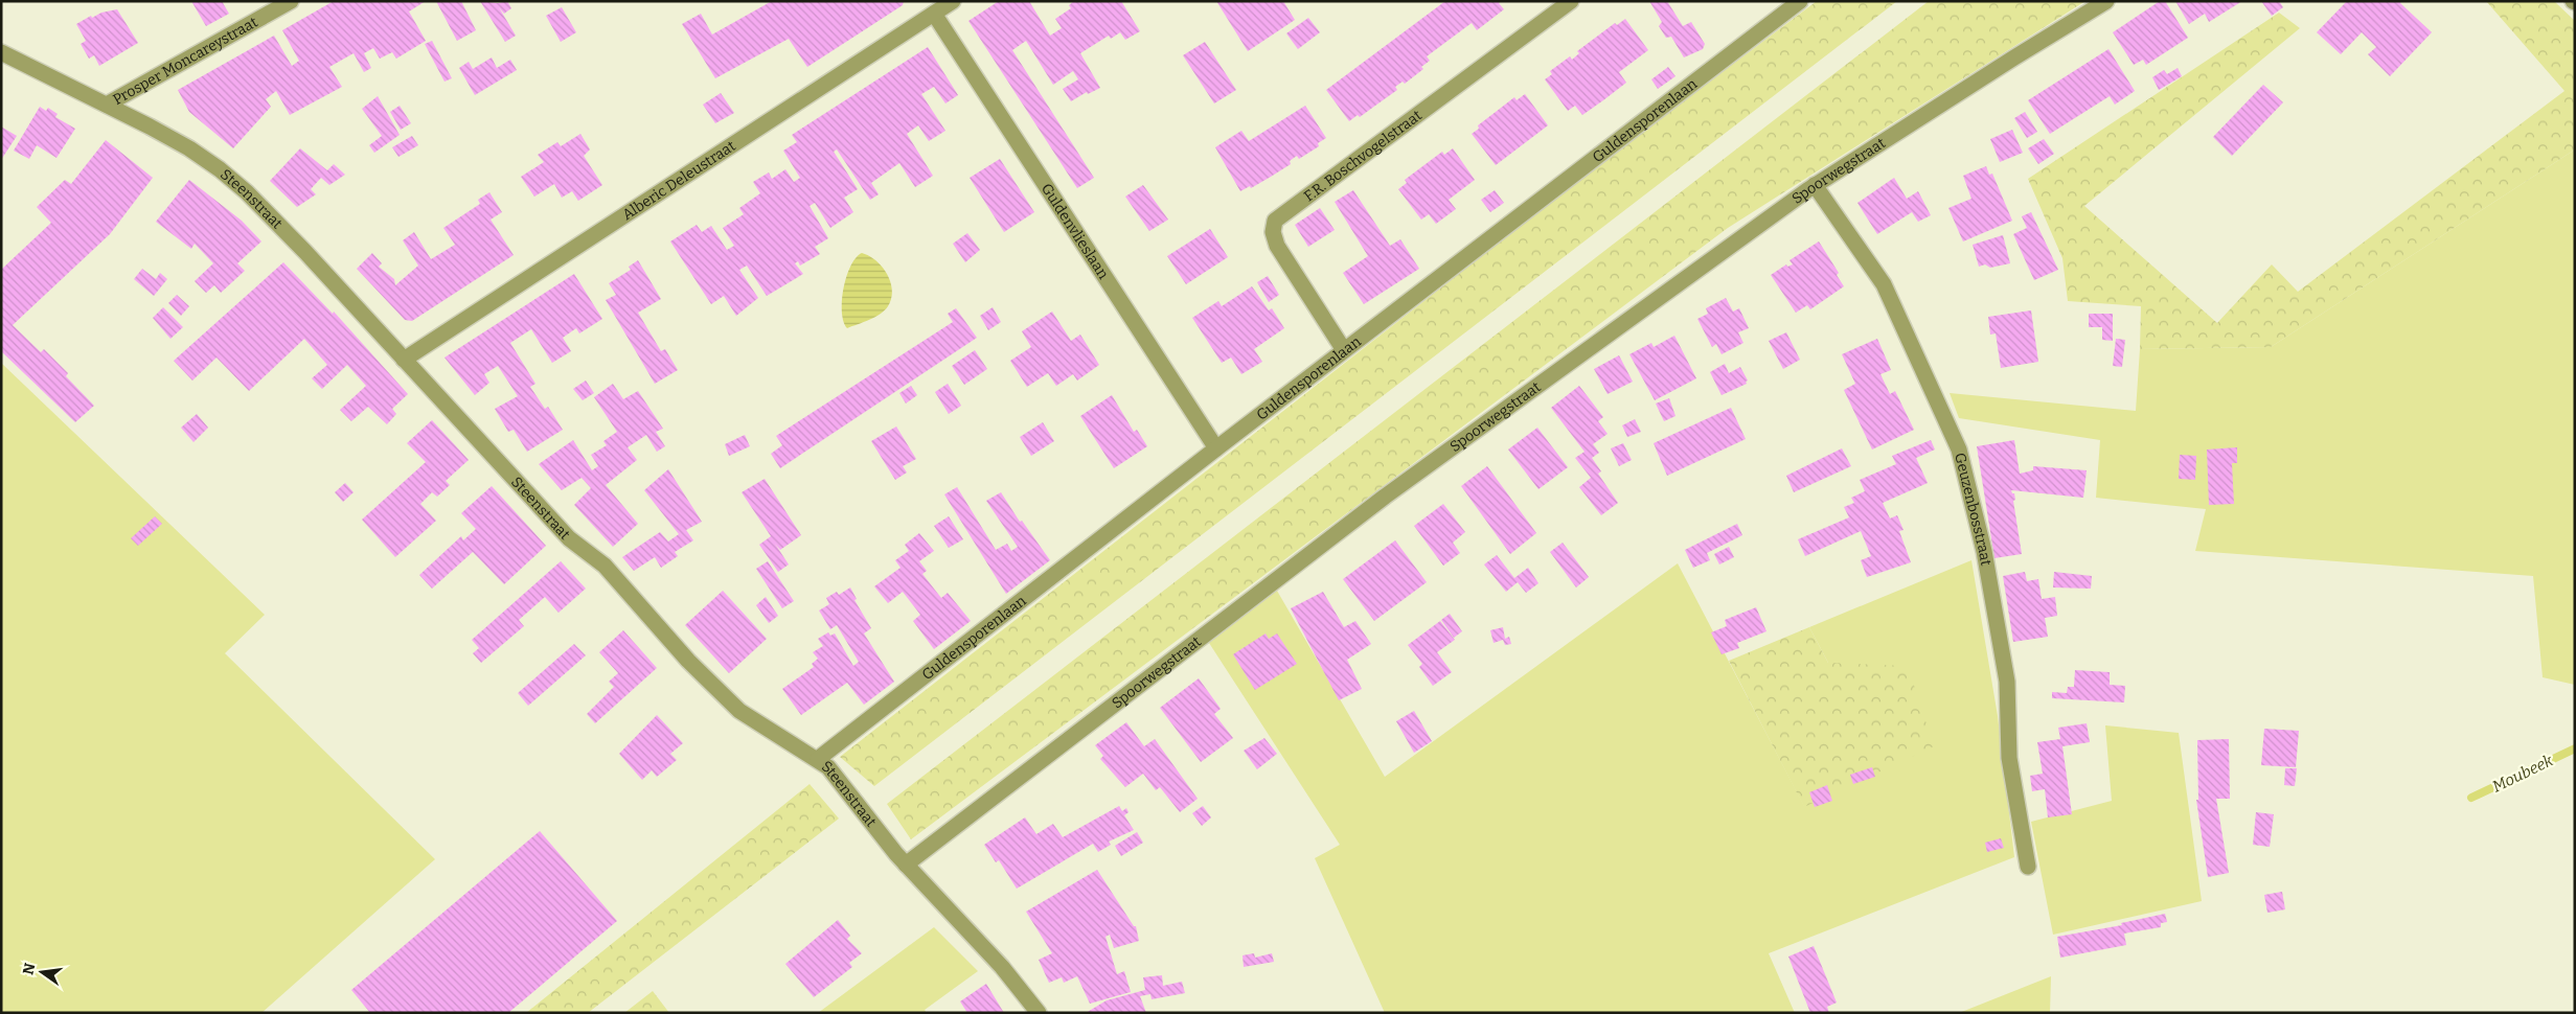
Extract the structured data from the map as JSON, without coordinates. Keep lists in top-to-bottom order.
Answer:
{
  "streets": {
    "street": [
      "Prosper Moncareystraat",
      "Guldensporenlaan",
      "F.R. Boschvogelstraat",
      "Spoorwegstraat",
      "Alberic Deleustraat",
      "Steenstraat",
      "Guldenvlieslaan",
      "Geuzenbosstraat"
    ]
  },
  "crossings": [
    ["Prosper Moncareystraat", "Steenstraat"],
    ["Guldensporenlaan", "F.R. Boschvogelstraat"],
    ["Guldensporenlaan", "Steenstraat"],
    ["Guldensporenlaan", "Guldenvlieslaan"],
    ["Spoorwegstraat", "Steenstraat"],
    ["Spoorwegstraat", "Geuzenbosstraat"],
    ["Alberic Deleustraat", "Steenstraat"],
    ["Alberic Deleustraat", "Guldenvlieslaan"]
  ],
  "water": ["Moubeek"],
  "north": "left"
}
